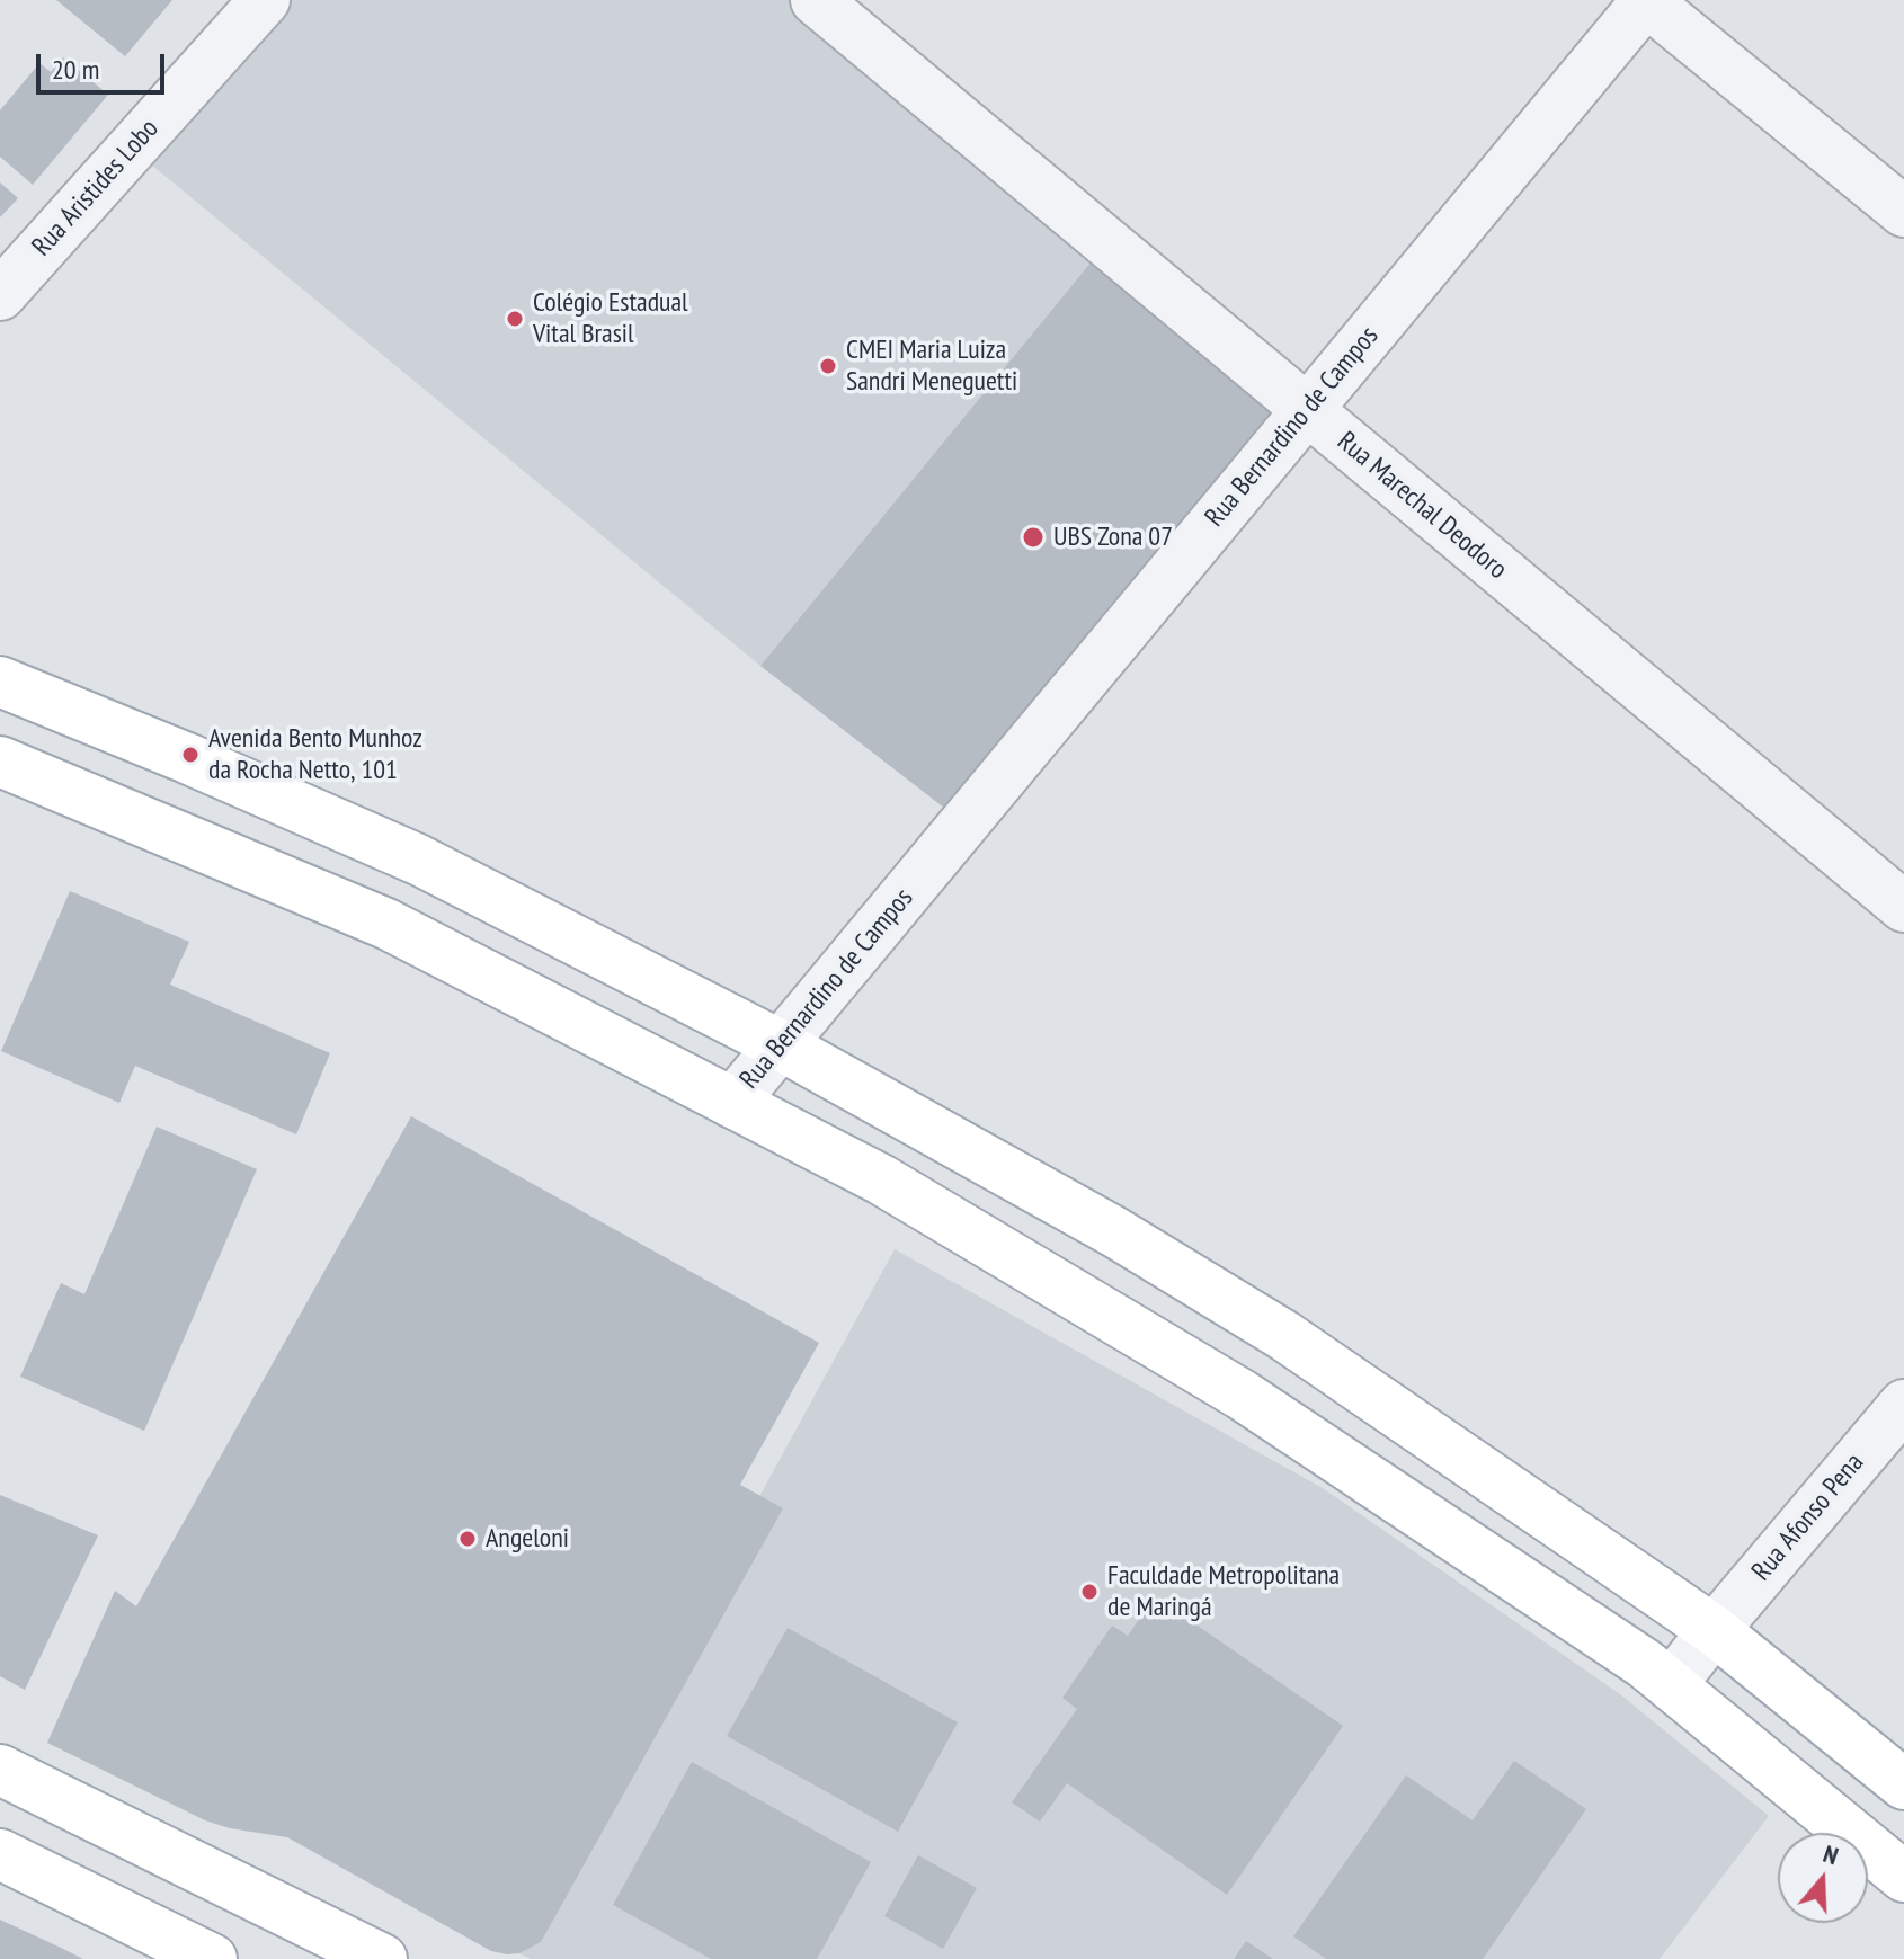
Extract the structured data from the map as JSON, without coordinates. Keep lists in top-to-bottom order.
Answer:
{
  "streets": {
    "street": [
      "Rua Aristides Lobo",
      "Rua Bernardino de Campos",
      "Rua Marechal Deodoro",
      "Rua Afonso Pena"
    ]
  },
  "crossings": [
    ["Rua Bernardino de Campos", "Rua Marechal Deodoro"]
  ],
  "places": [
    "Colégio Estadual Vital Brasil",
    "CMEI Maria Luiza Sandri Meneguetti",
    "UBS Zona 07",
    "Avenida Bento Munhoz da Rocha Netto, 101",
    "Angeloni",
    "Faculdade Metropolitana de Maringá"
  ],
  "scale_bar": "20 m",
  "north": "top"
}
